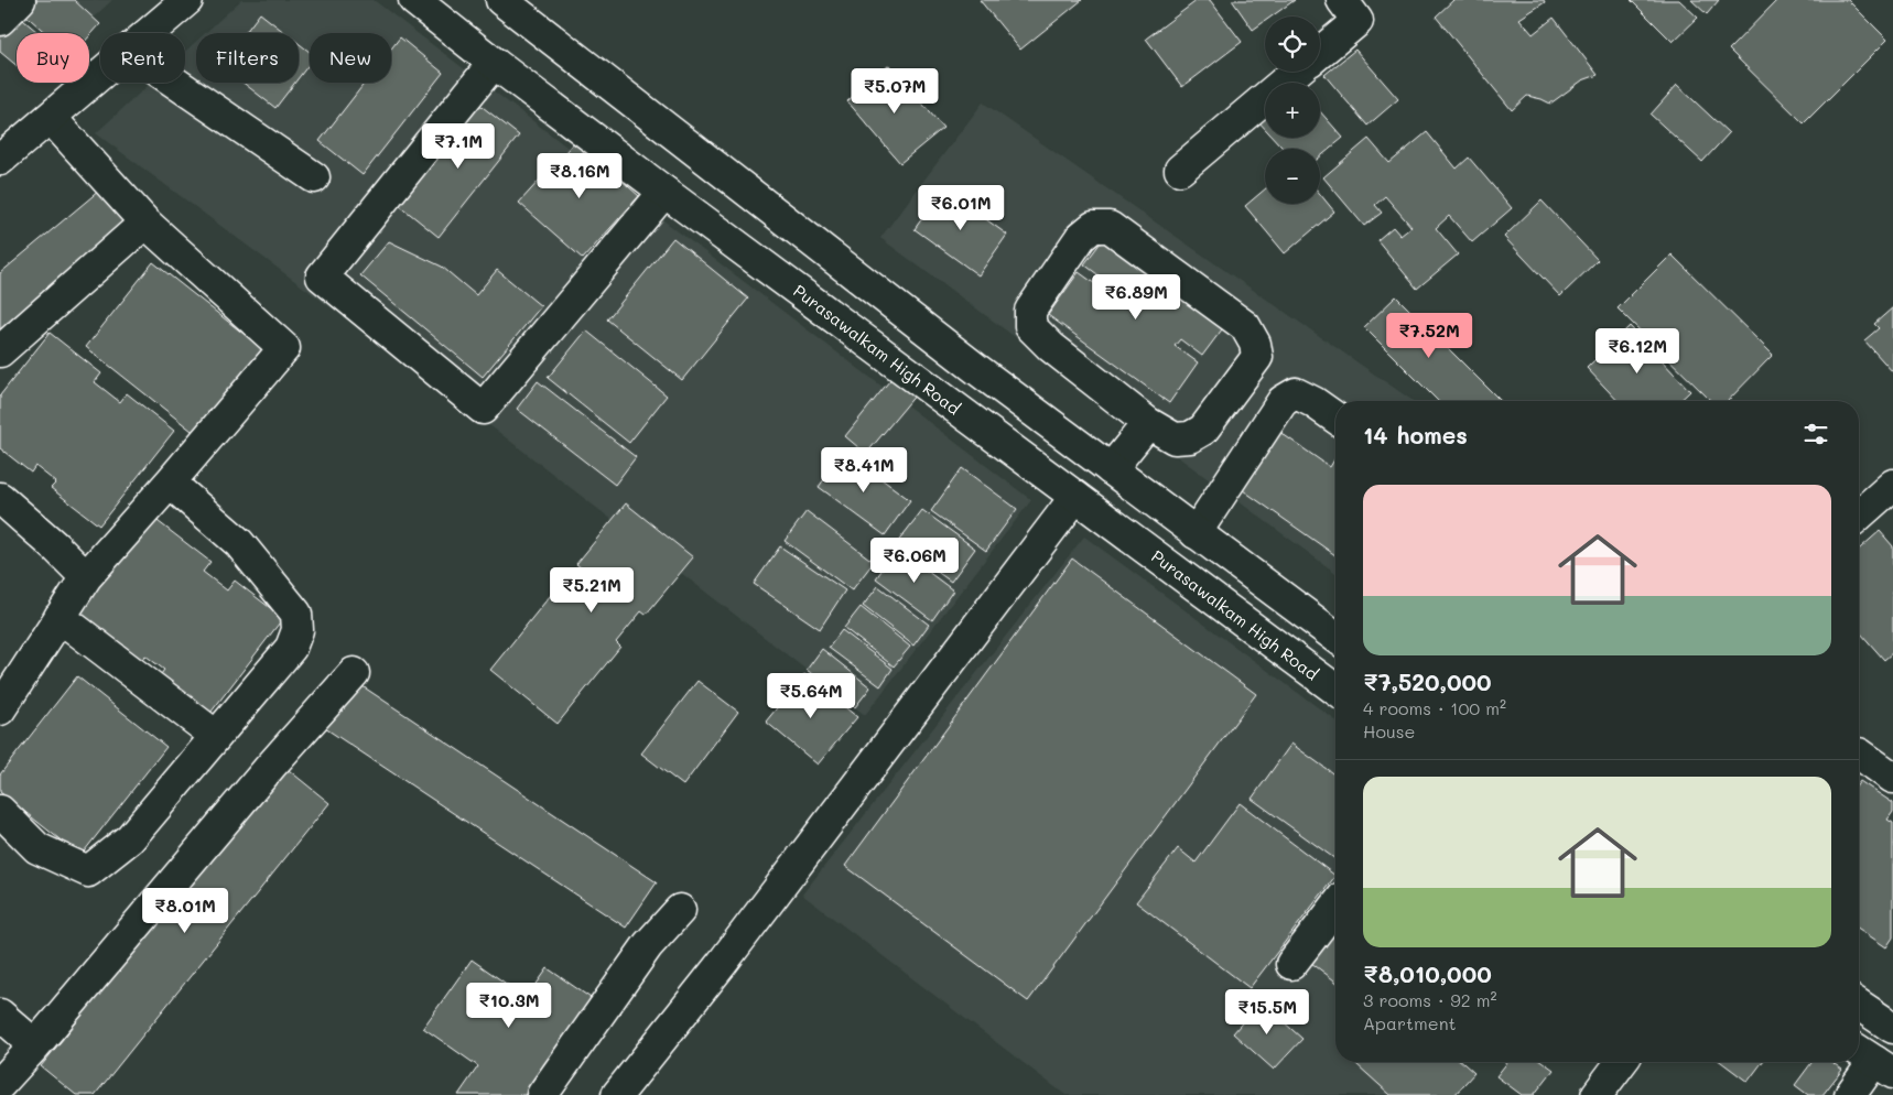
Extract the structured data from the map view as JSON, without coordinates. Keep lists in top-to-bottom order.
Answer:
{
  "streets": {
    "street": ["Purasawalkam High Road"]
  },
  "page": {
    "map_buttons": ["+", "−"],
    "chip": [
      "Buy",
      "Rent",
      "Filters",
      "New"
    ],
    "price": [
      "₹5.07M",
      "₹7.1M",
      "₹8.16M",
      "₹6.01M",
      "₹6.89M",
      "₹7.52M",
      "₹6.12M",
      "₹8.41M",
      "₹6.06M",
      "₹5.21M",
      "₹5.64M",
      "₹8.01M",
      "₹10.3M",
      "₹15.5M"
    ],
    "heading": "14 homes",
    "list": [
      {
        "name": "₹7,520,000",
        "note": "4 rooms · 100 m² · House"
      },
      {
        "name": "₹8,010,000",
        "note": "3 rooms · 92 m² · Apartment"
      }
    ]
  }
}
